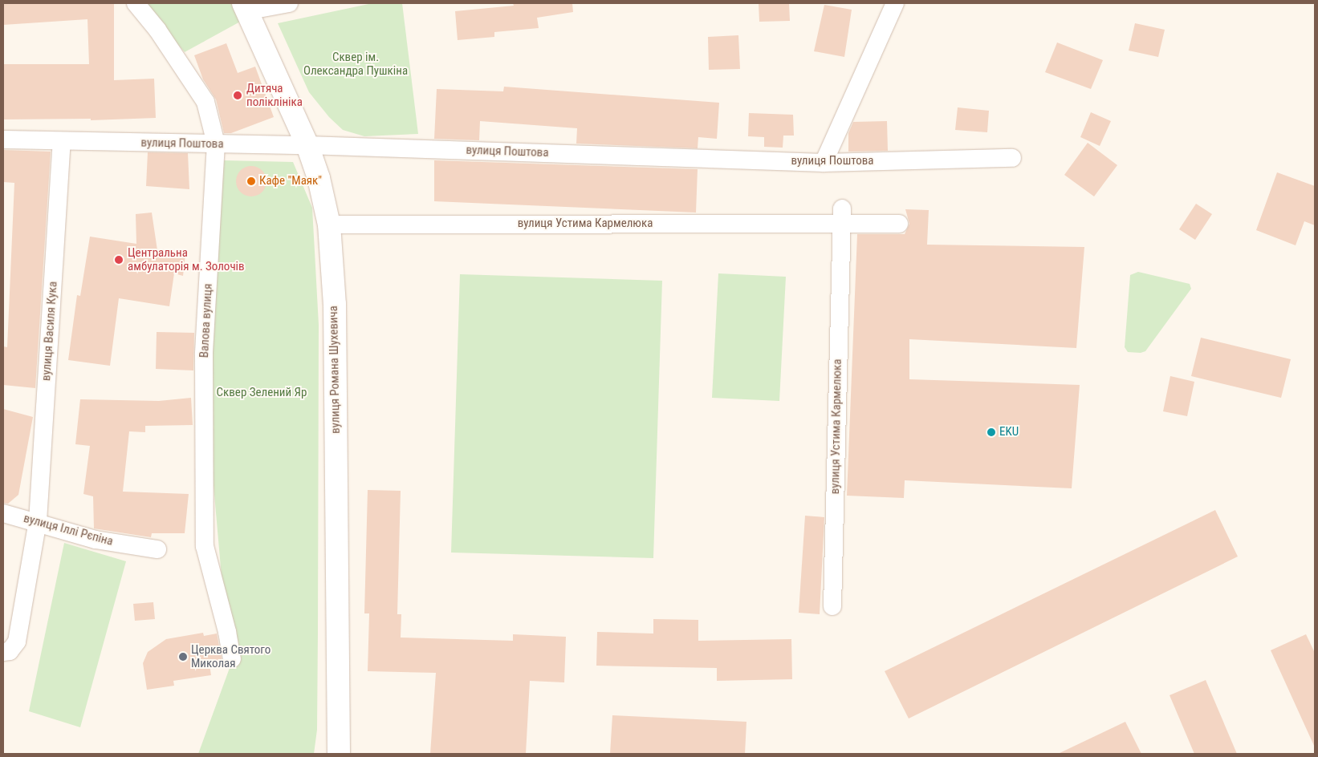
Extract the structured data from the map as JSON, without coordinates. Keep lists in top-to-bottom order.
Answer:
{
  "streets": {
    "street": [
      "вулиця Поштова",
      "вулиця Устима Кармелюка",
      "Валова вулиця",
      "вулиця Василя Кука",
      "вулиця Романа Шухевича",
      "вулиця Іллі Рєпіна"
    ]
  },
  "crossings": [
    ["вулиця Поштова", "Валова вулиця"],
    ["вулиця Поштова", "вулиця Василя Кука"],
    ["вулиця Поштова", "вулиця Романа Шухевича"],
    ["вулиця Устима Кармелюка", "вулиця Романа Шухевича"],
    ["вулиця Василя Кука", "вулиця Іллі Рєпіна"]
  ],
  "parks": ["Сквер ім. Олександра Пушкіна", "Сквер Зелений Яр"],
  "places": [
    "Дитяча поліклініка",
    "Кафе \"Маяк\"",
    "Центральна амбулаторія м. Золочів",
    "EKU",
    "Церква Святого Миколая"
  ]
}
